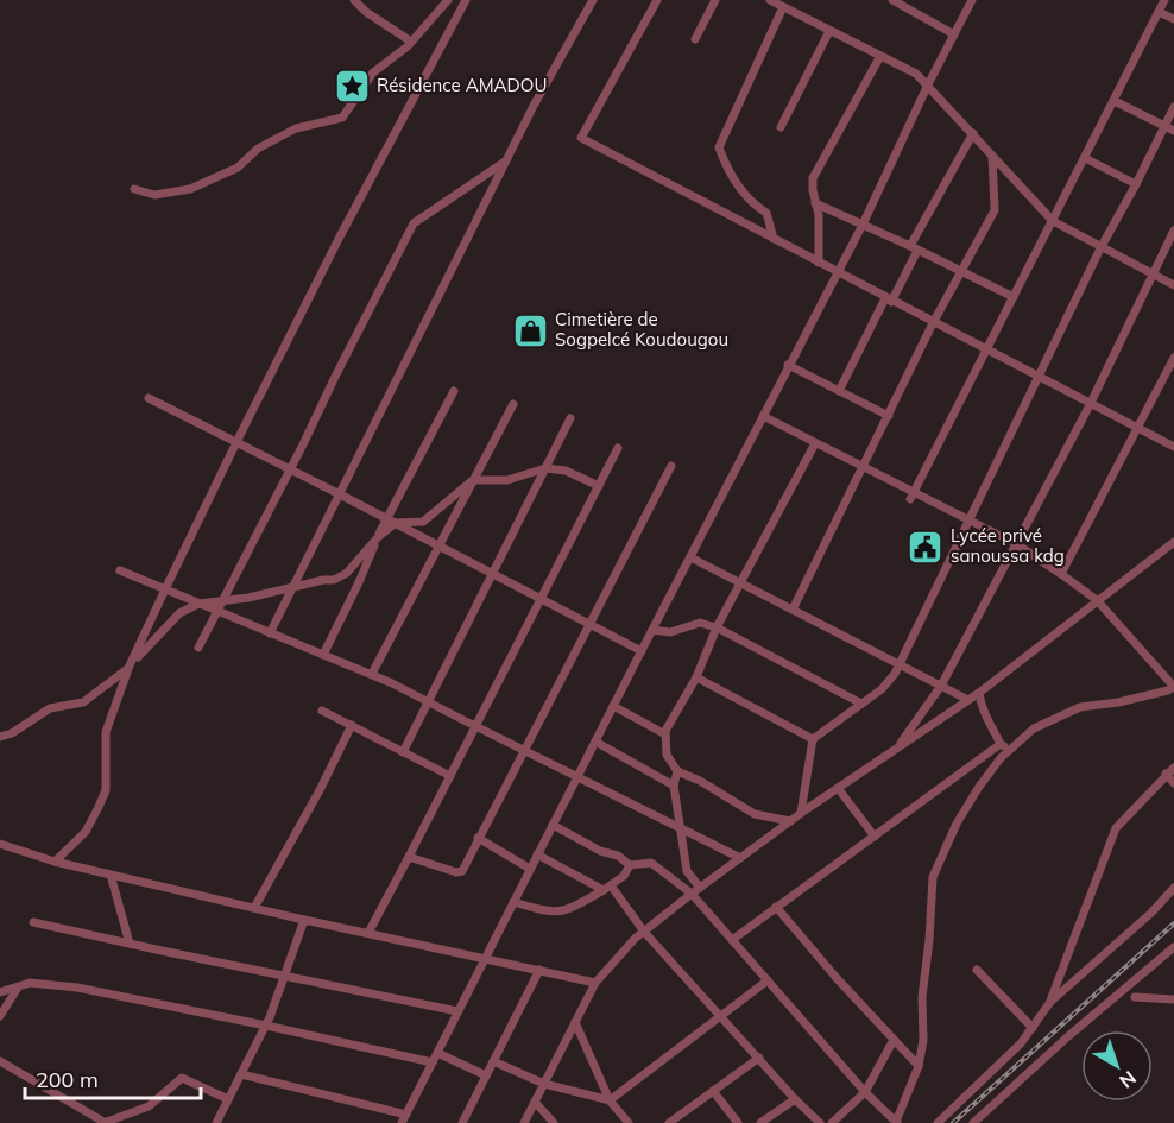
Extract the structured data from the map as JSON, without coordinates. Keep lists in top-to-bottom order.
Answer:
{
  "places": {
    "place": ["Résidence AMADOU"],
    "shop": ["Cimetière de Sogpelcé Koudougou"],
    "public building": ["Lycée privé sanoussa kdg"]
  },
  "scale_bar": "200 m",
  "north": "bottom right"
}
